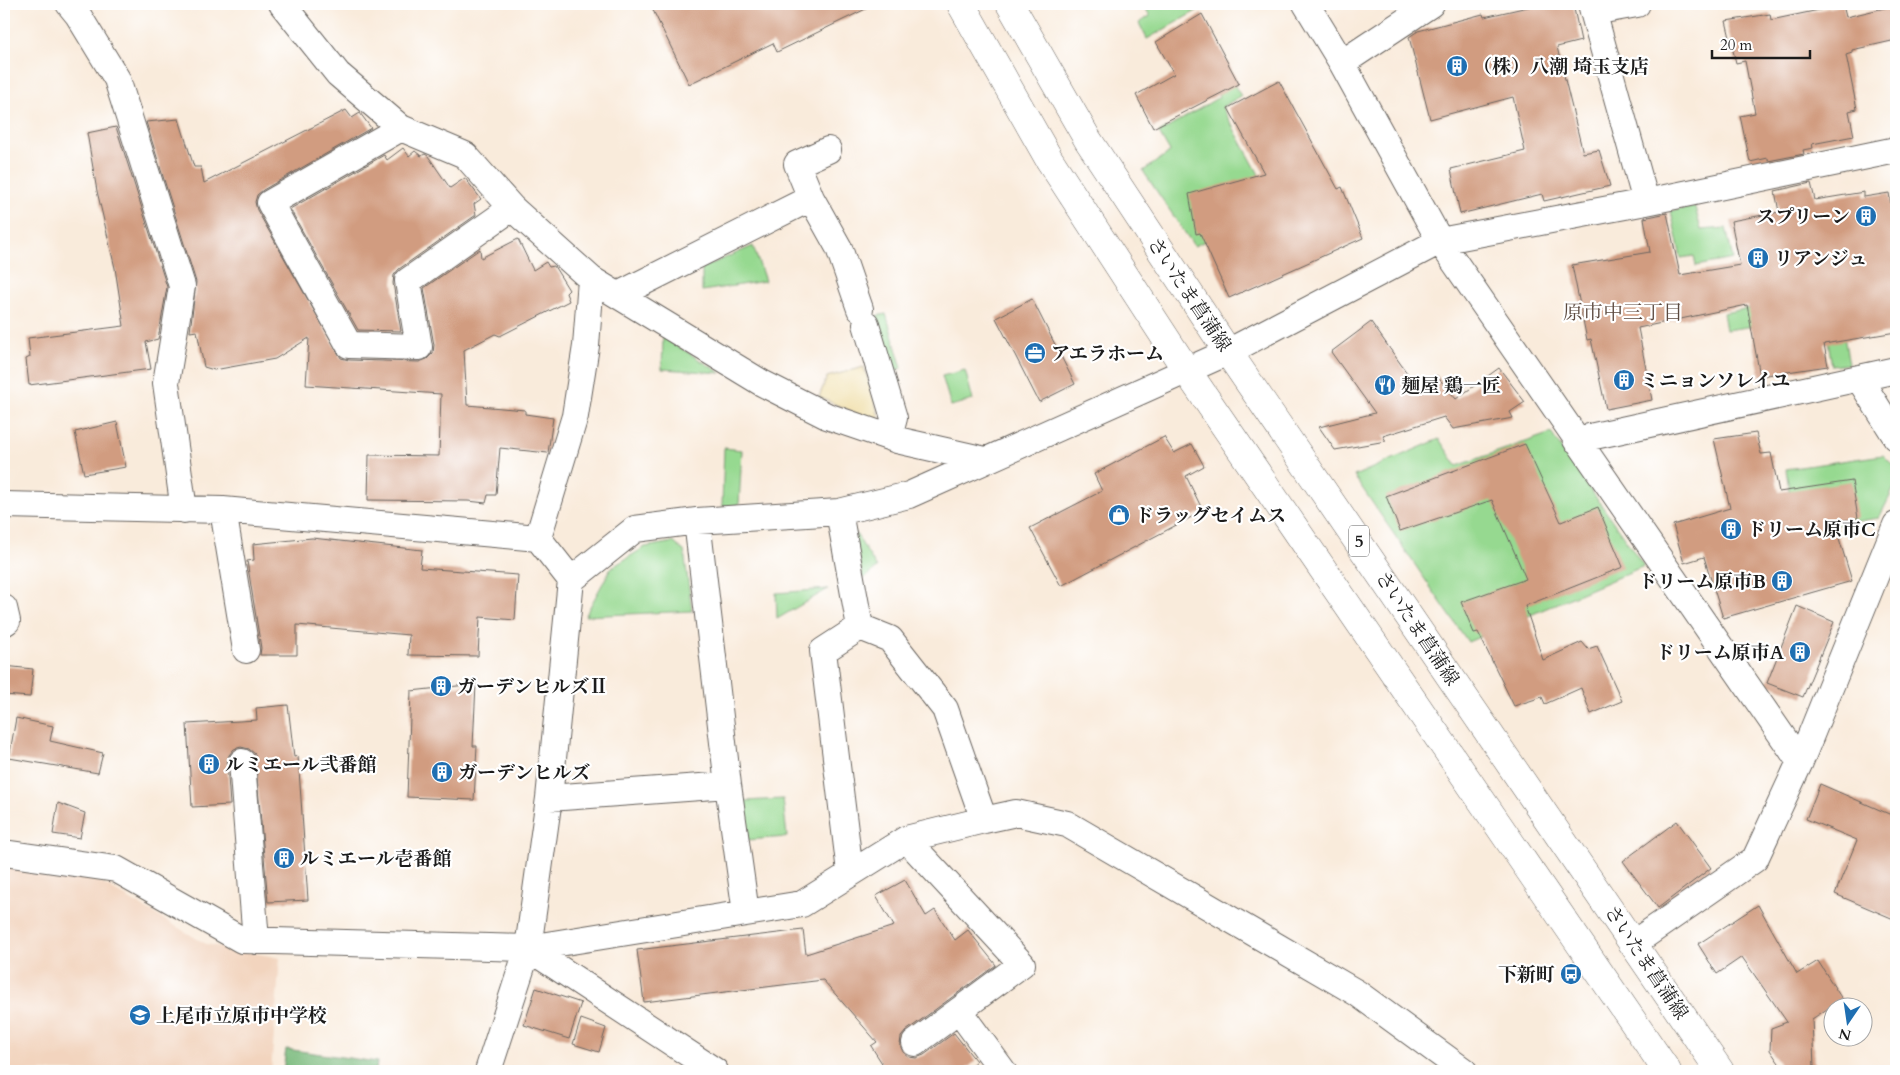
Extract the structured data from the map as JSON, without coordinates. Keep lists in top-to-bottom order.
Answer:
{
  "streets": {
    "main road": ["さいたま菖蒲線", "5"]
  },
  "districts": ["原市中三丁目"],
  "places": {
    "building": [
      "（株）八潮 埼玉支店",
      "スプリーン",
      "リアンジュ",
      "ミニョンソレイユ",
      "ドリーム原市C",
      "ドリーム原市B",
      "ドリーム原市A",
      "ガーデンヒルズⅡ",
      "ルミエール弐番館",
      "ガーデンヒルズ",
      "ルミエール壱番館"
    ],
    "office": ["アエラホーム"],
    "restaurant": ["麺屋 鶏一匠"],
    "shop": ["ドラッグセイムス"],
    "bus stop": ["下新町"],
    "school or university": ["上尾市立原市中学校"]
  },
  "scale_bar": "20 m",
  "north": "bottom"
}
